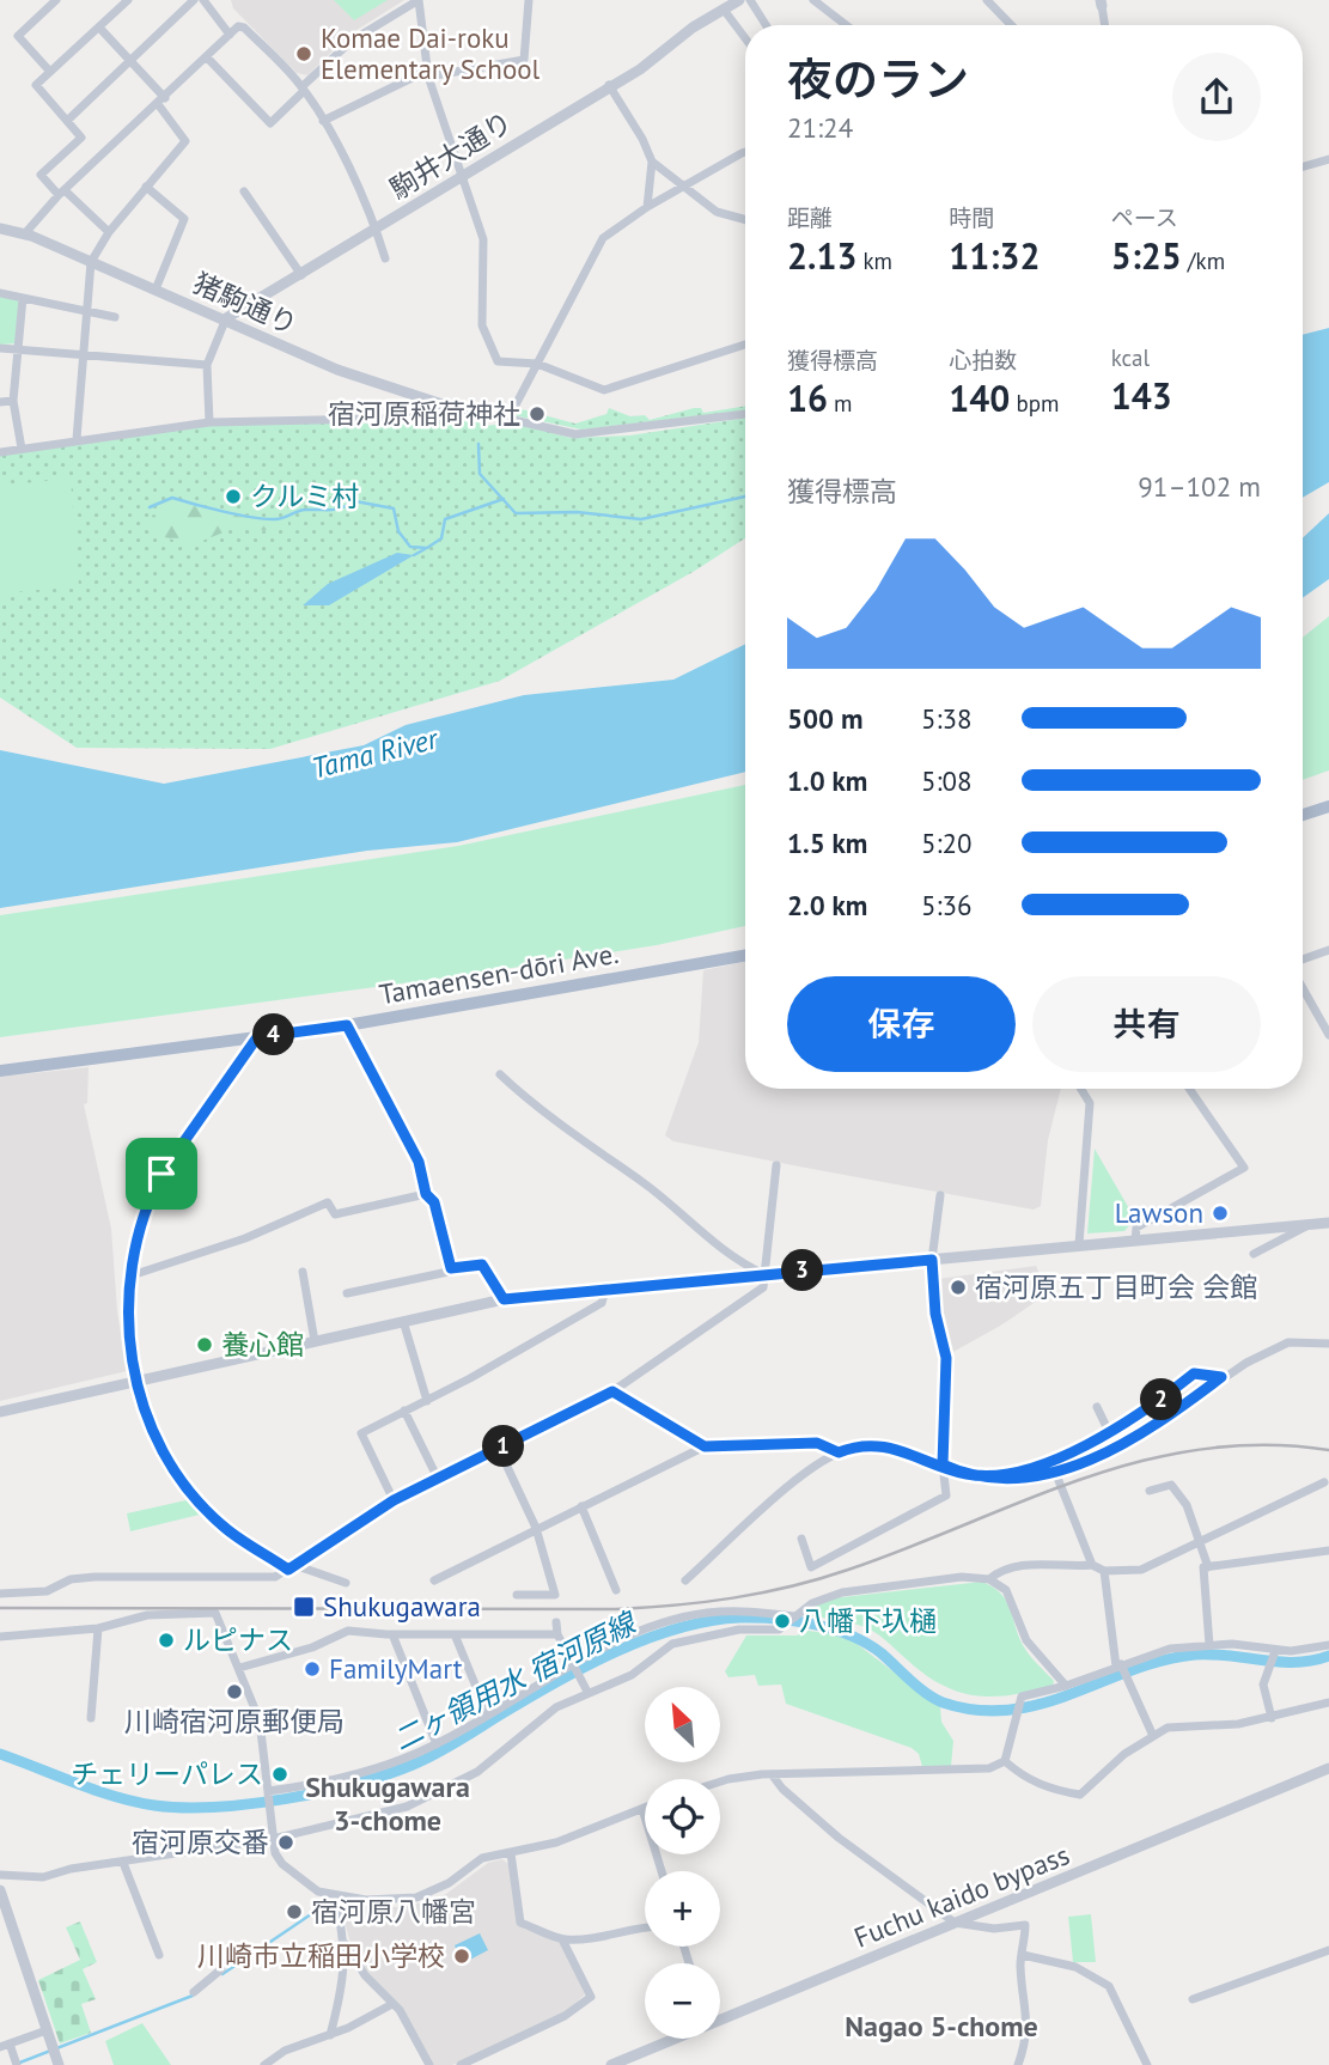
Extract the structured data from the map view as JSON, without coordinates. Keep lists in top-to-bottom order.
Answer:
{
  "streets": {
    "main road": ["Tamaensen-dōri Ave."],
    "street": ["駒井大通り", "猪駒通り", "Fuchu kaido bypass"]
  },
  "crossings": [
    ["駒井大通り", "猪駒通り"]
  ],
  "districts": ["Shukugawara 3-chome", "Nagao 5-chome"],
  "water": ["Tama River", "二ヶ領用水 宿河原線"],
  "places": {
    "other": [
      "Komae Dai-roku Elementary School",
      "宿河原稲荷神社",
      "クルミ村",
      "Lawson",
      "宿河原五丁目町会 会館",
      "養心館",
      "八幡下圦樋",
      "ルピナス",
      "FamilyMart",
      "川崎宿河原郵便局",
      "チェリーパレス",
      "宿河原交番",
      "宿河原八幡宮",
      "川崎市立稲田小学校"
    ],
    "transit": ["Shukugawara"]
  },
  "north": "top left",
  "page": {
    "heading": ["夜のラン", "21:24"],
    "stats": [
      ["距離", "2.13 km"],
      ["時間", "11:32"],
      ["ペース", "5:25 /km"],
      ["獲得標高", "16 m"],
      ["心拍数", "140 bpm"],
      ["kcal", "143"]
    ],
    "chart": ["獲得標高", "91–102 m"],
    "list": [
      {
        "name": "500 m",
        "note": "5:38"
      },
      {
        "name": "1.0 km",
        "note": "5:08"
      },
      {
        "name": "1.5 km",
        "note": "5:20"
      },
      {
        "name": "2.0 km",
        "note": "5:36"
      }
    ],
    "buttons": ["保存", "共有"],
    "pins": [
      "4",
      "3",
      "2",
      "1"
    ],
    "map_buttons": ["+", "−"]
  }
}
